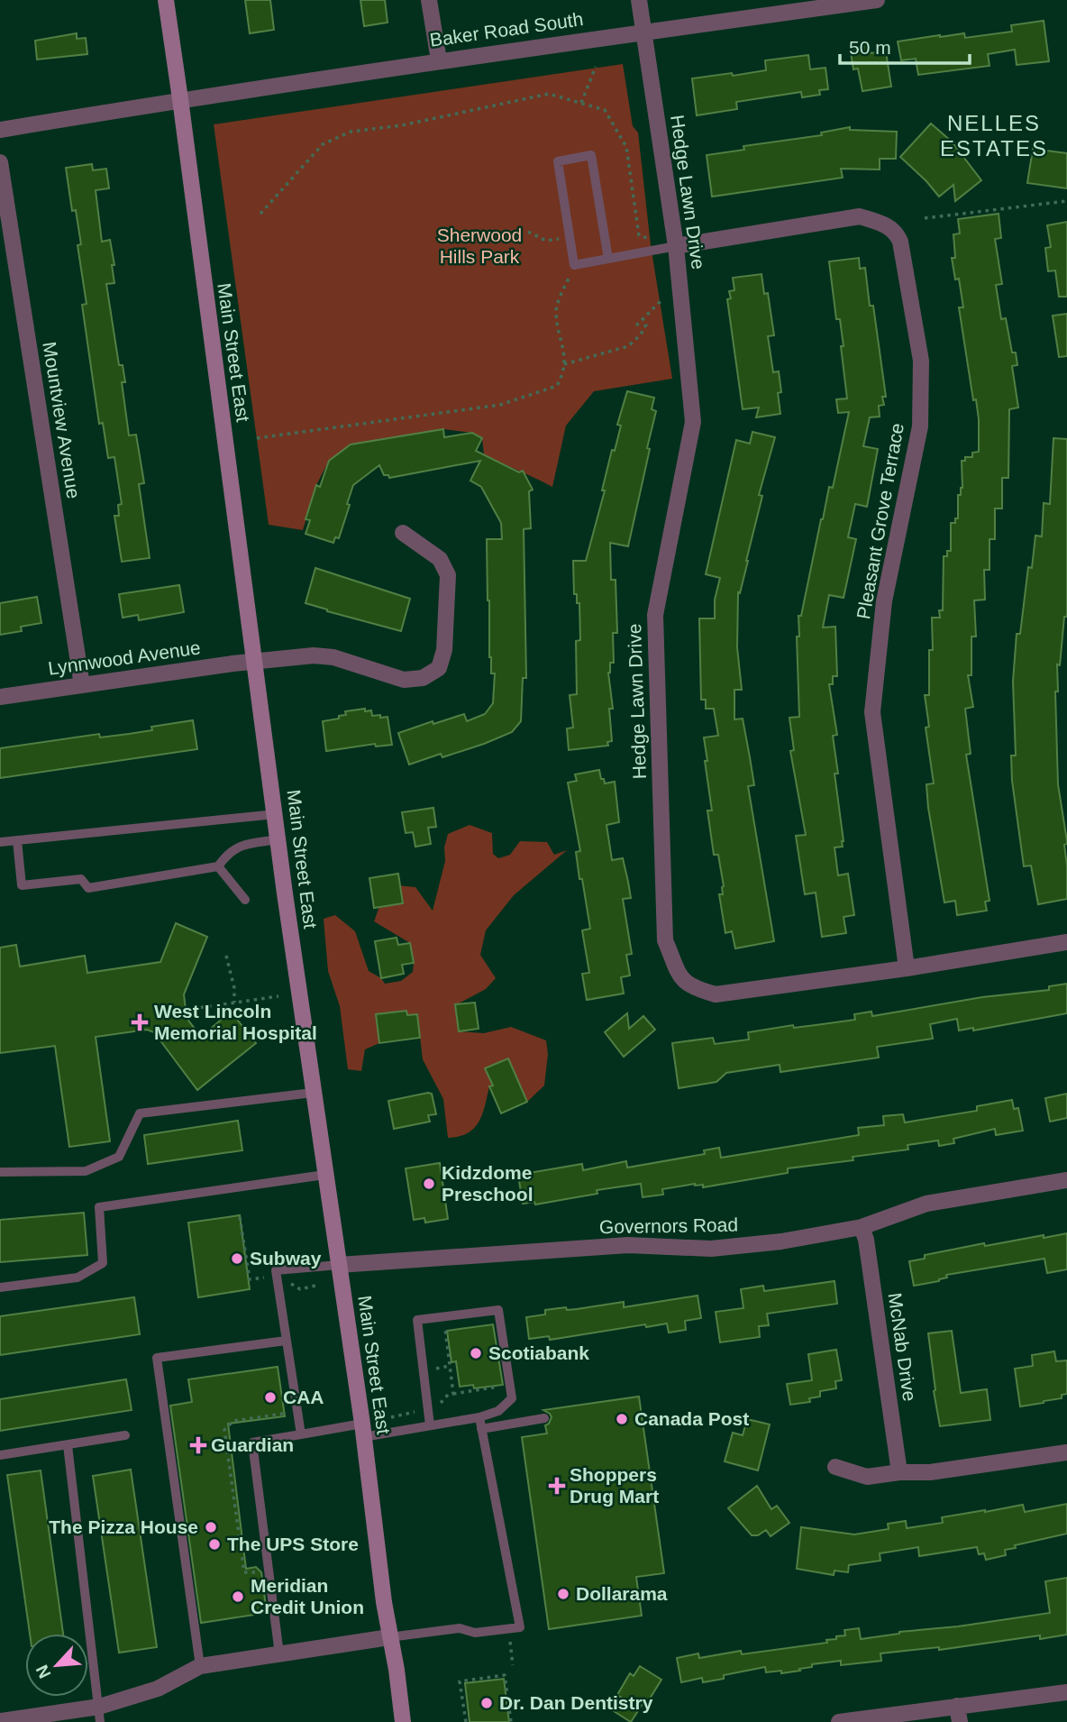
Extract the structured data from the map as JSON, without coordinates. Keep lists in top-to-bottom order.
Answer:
{
  "streets": {
    "main road": ["Main Street East"],
    "street": [
      "Baker Road South",
      "Hedge Lawn Drive",
      "Mountview Avenue",
      "Pleasant Grove Terrace",
      "Lynnwood Avenue",
      "Governors Road",
      "McNab Drive"
    ]
  },
  "crossings": [
    ["Baker Road South", "Hedge Lawn Drive"],
    ["Baker Road South", "Main Street East"],
    ["Hedge Lawn Drive", "Pleasant Grove Terrace"],
    ["Main Street East", "Lynnwood Avenue"],
    ["Main Street East", "Governors Road"],
    ["Mountview Avenue", "Lynnwood Avenue"],
    ["Governors Road", "McNab Drive"]
  ],
  "districts": ["NELLES ESTATES"],
  "parks": ["Sherwood Hills Park"],
  "places": {
    "health": ["West Lincoln Memorial Hospital", "Guardian", "Shoppers Drug Mart"],
    "other": [
      "Kidzdome Preschool",
      "Subway",
      "Scotiabank",
      "CAA",
      "Canada Post",
      "The Pizza House",
      "The UPS Store",
      "Dollarama",
      "Meridian Credit Union",
      "Dr. Dan Dentistry"
    ]
  },
  "scale_bar": "50 m",
  "north": "bottom left"
}
